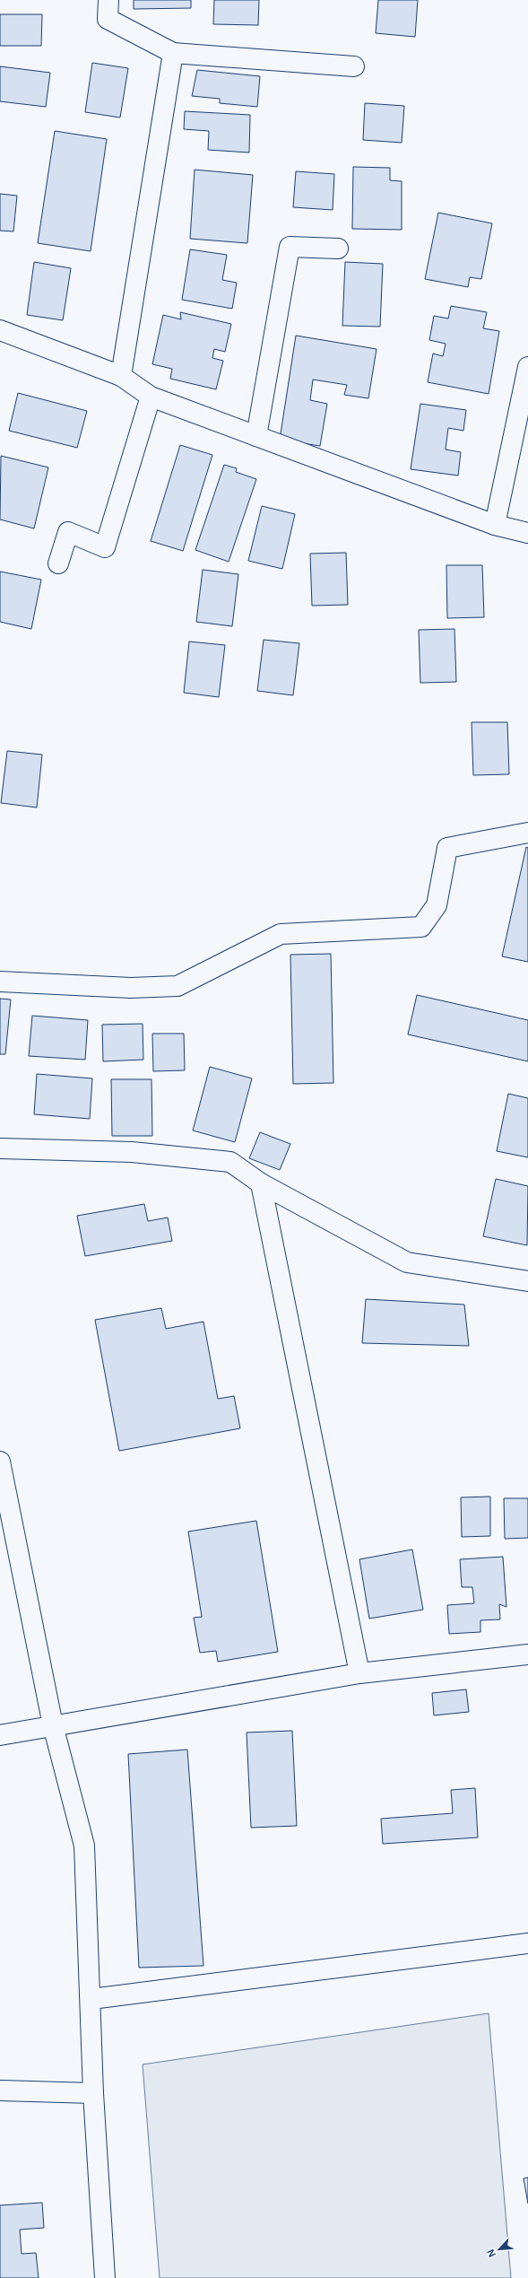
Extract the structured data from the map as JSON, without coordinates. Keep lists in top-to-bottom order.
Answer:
{
  "north": "bottom left"
}
